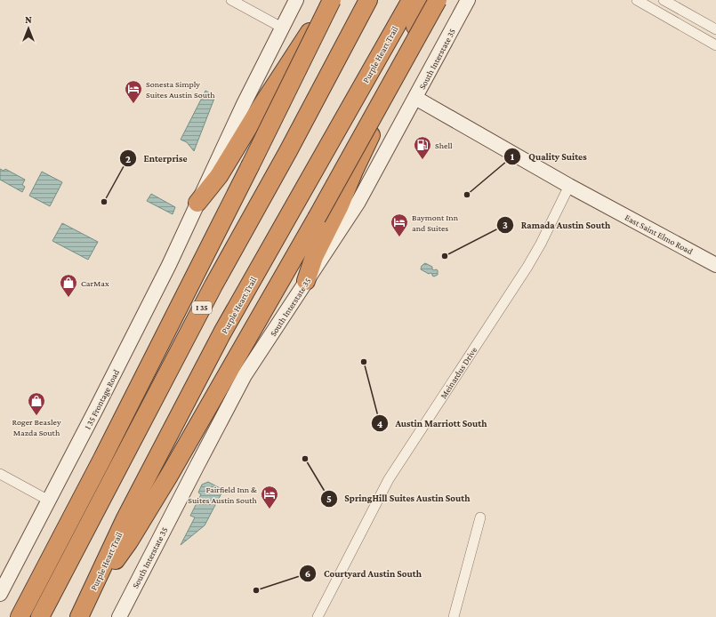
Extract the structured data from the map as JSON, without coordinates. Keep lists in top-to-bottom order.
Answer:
{
  "streets": {
    "highway": ["Purple Heart Trail", "I 35"],
    "main road": ["South Interstate 35", "East Saint Elmo Road", "I 35 Frontage Road"],
    "street": ["Meinardus Drive"]
  },
  "crossings": [
    ["South Interstate 35", "East Saint Elmo Road"],
    ["East Saint Elmo Road", "Meinardus Drive"]
  ],
  "places": {
    "hotel": ["Sonesta Simply Suites Austin South", "Baymont Inn and Suites", "Fairfield Inn & Suites Austin South"],
    "fuel station": ["Shell"],
    "other": [
      "Quality Suites",
      "Enterprise",
      "Ramada Austin South",
      "Austin Marriott South",
      "SpringHill Suites Austin South",
      "Courtyard Austin South"
    ],
    "shop": ["CarMax", "Roger Beasley Mazda South"]
  },
  "north": "top"
}
